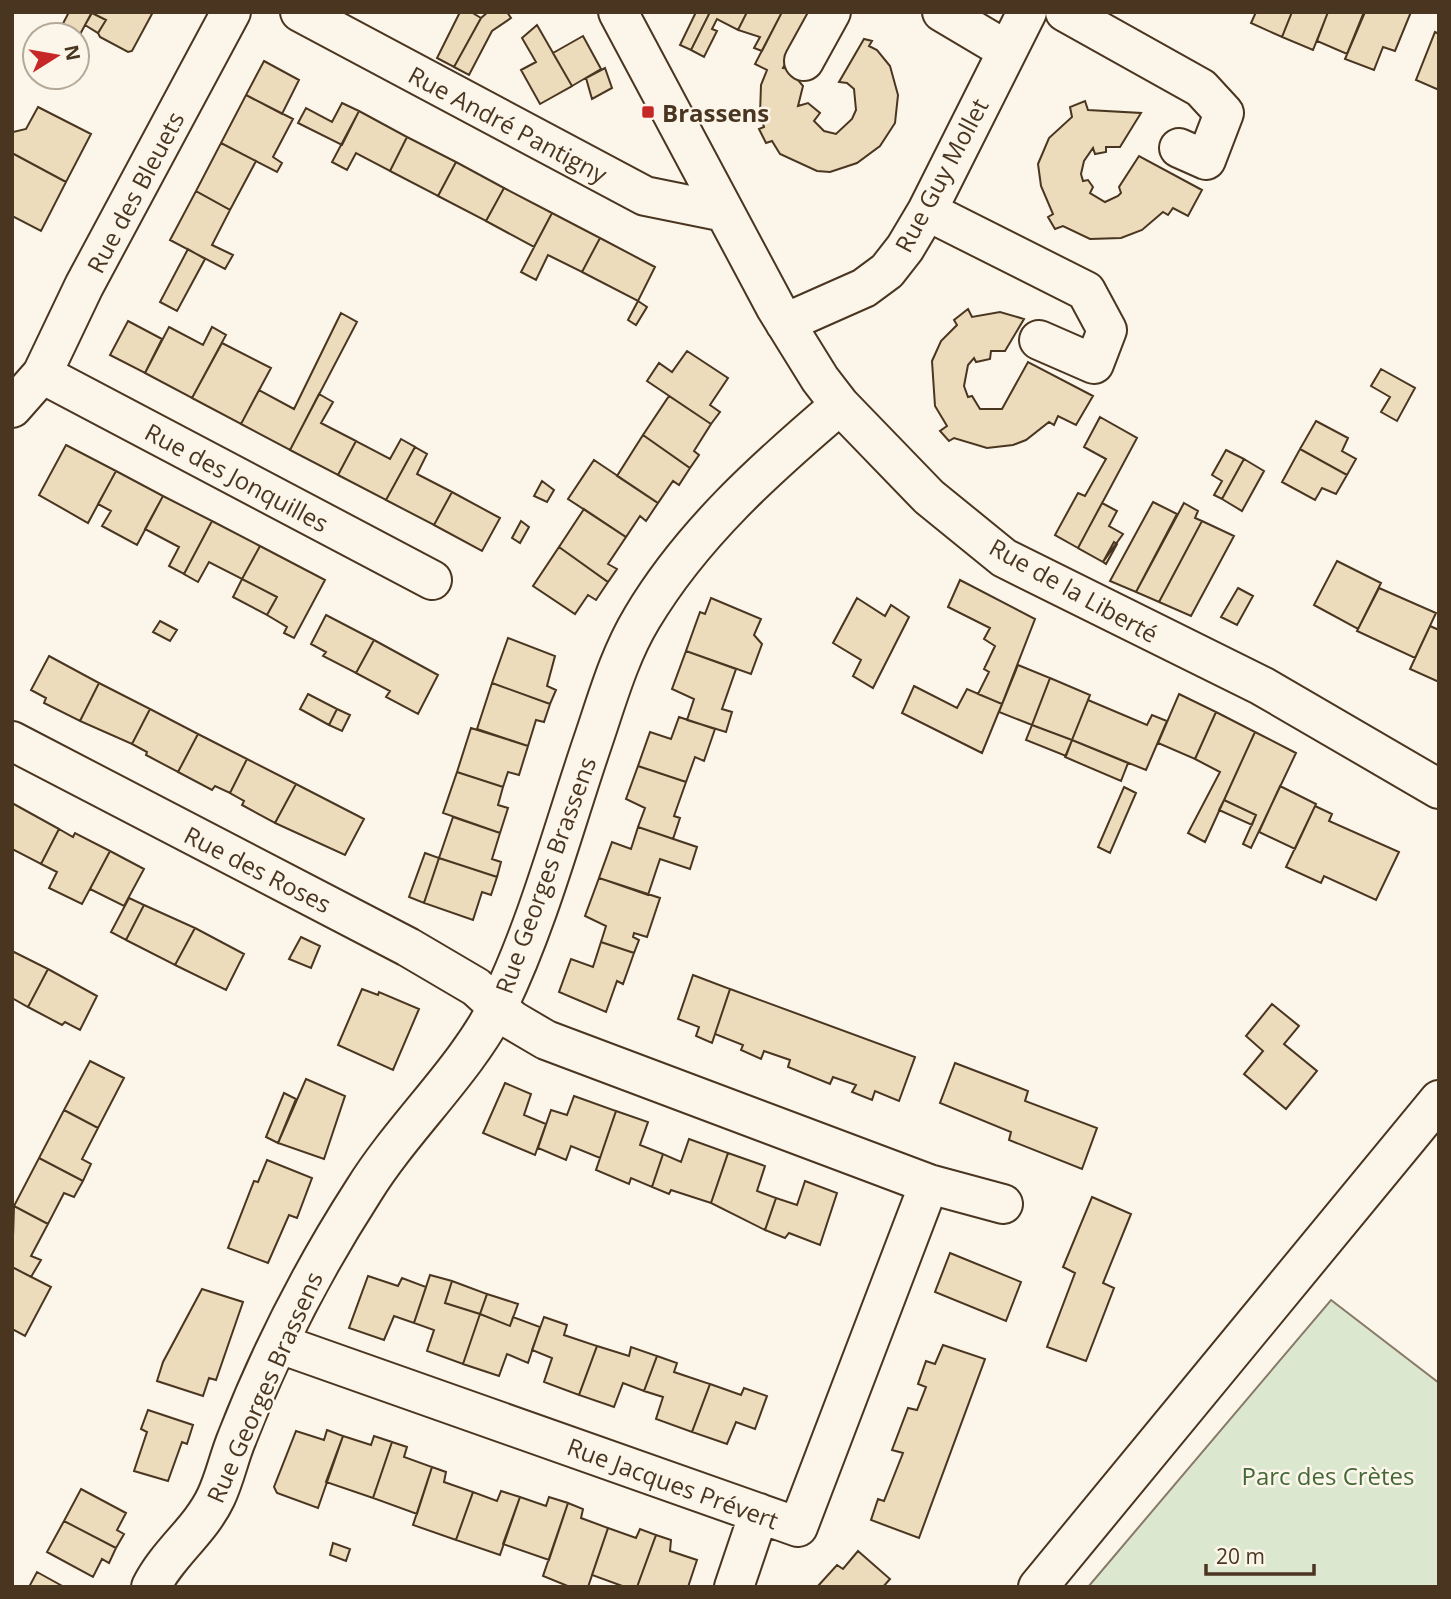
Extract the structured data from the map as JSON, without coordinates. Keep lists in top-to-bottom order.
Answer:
{
  "streets": {
    "street": [
      "Rue André Pantigny",
      "Rue Guy Mollet",
      "Rue des Bleuets",
      "Rue des Jonquilles",
      "Rue de la Liberté",
      "Rue des Roses",
      "Rue Georges Brassens",
      "Rue Jacques Prévert"
    ]
  },
  "crossings": [
    ["Rue André Pantigny", "Rue de la Liberté"],
    ["Rue Guy Mollet", "Rue de la Liberté"],
    ["Rue des Bleuets", "Rue des Jonquilles"],
    ["Rue de la Liberté", "Rue Georges Brassens"],
    ["Rue des Roses", "Rue Georges Brassens"],
    ["Rue Georges Brassens", "Rue Jacques Prévert"]
  ],
  "parks": ["Parc des Crètes"],
  "places": {
    "transit": ["Brassens"]
  },
  "scale_bar": "20 m",
  "north": "right"
}
